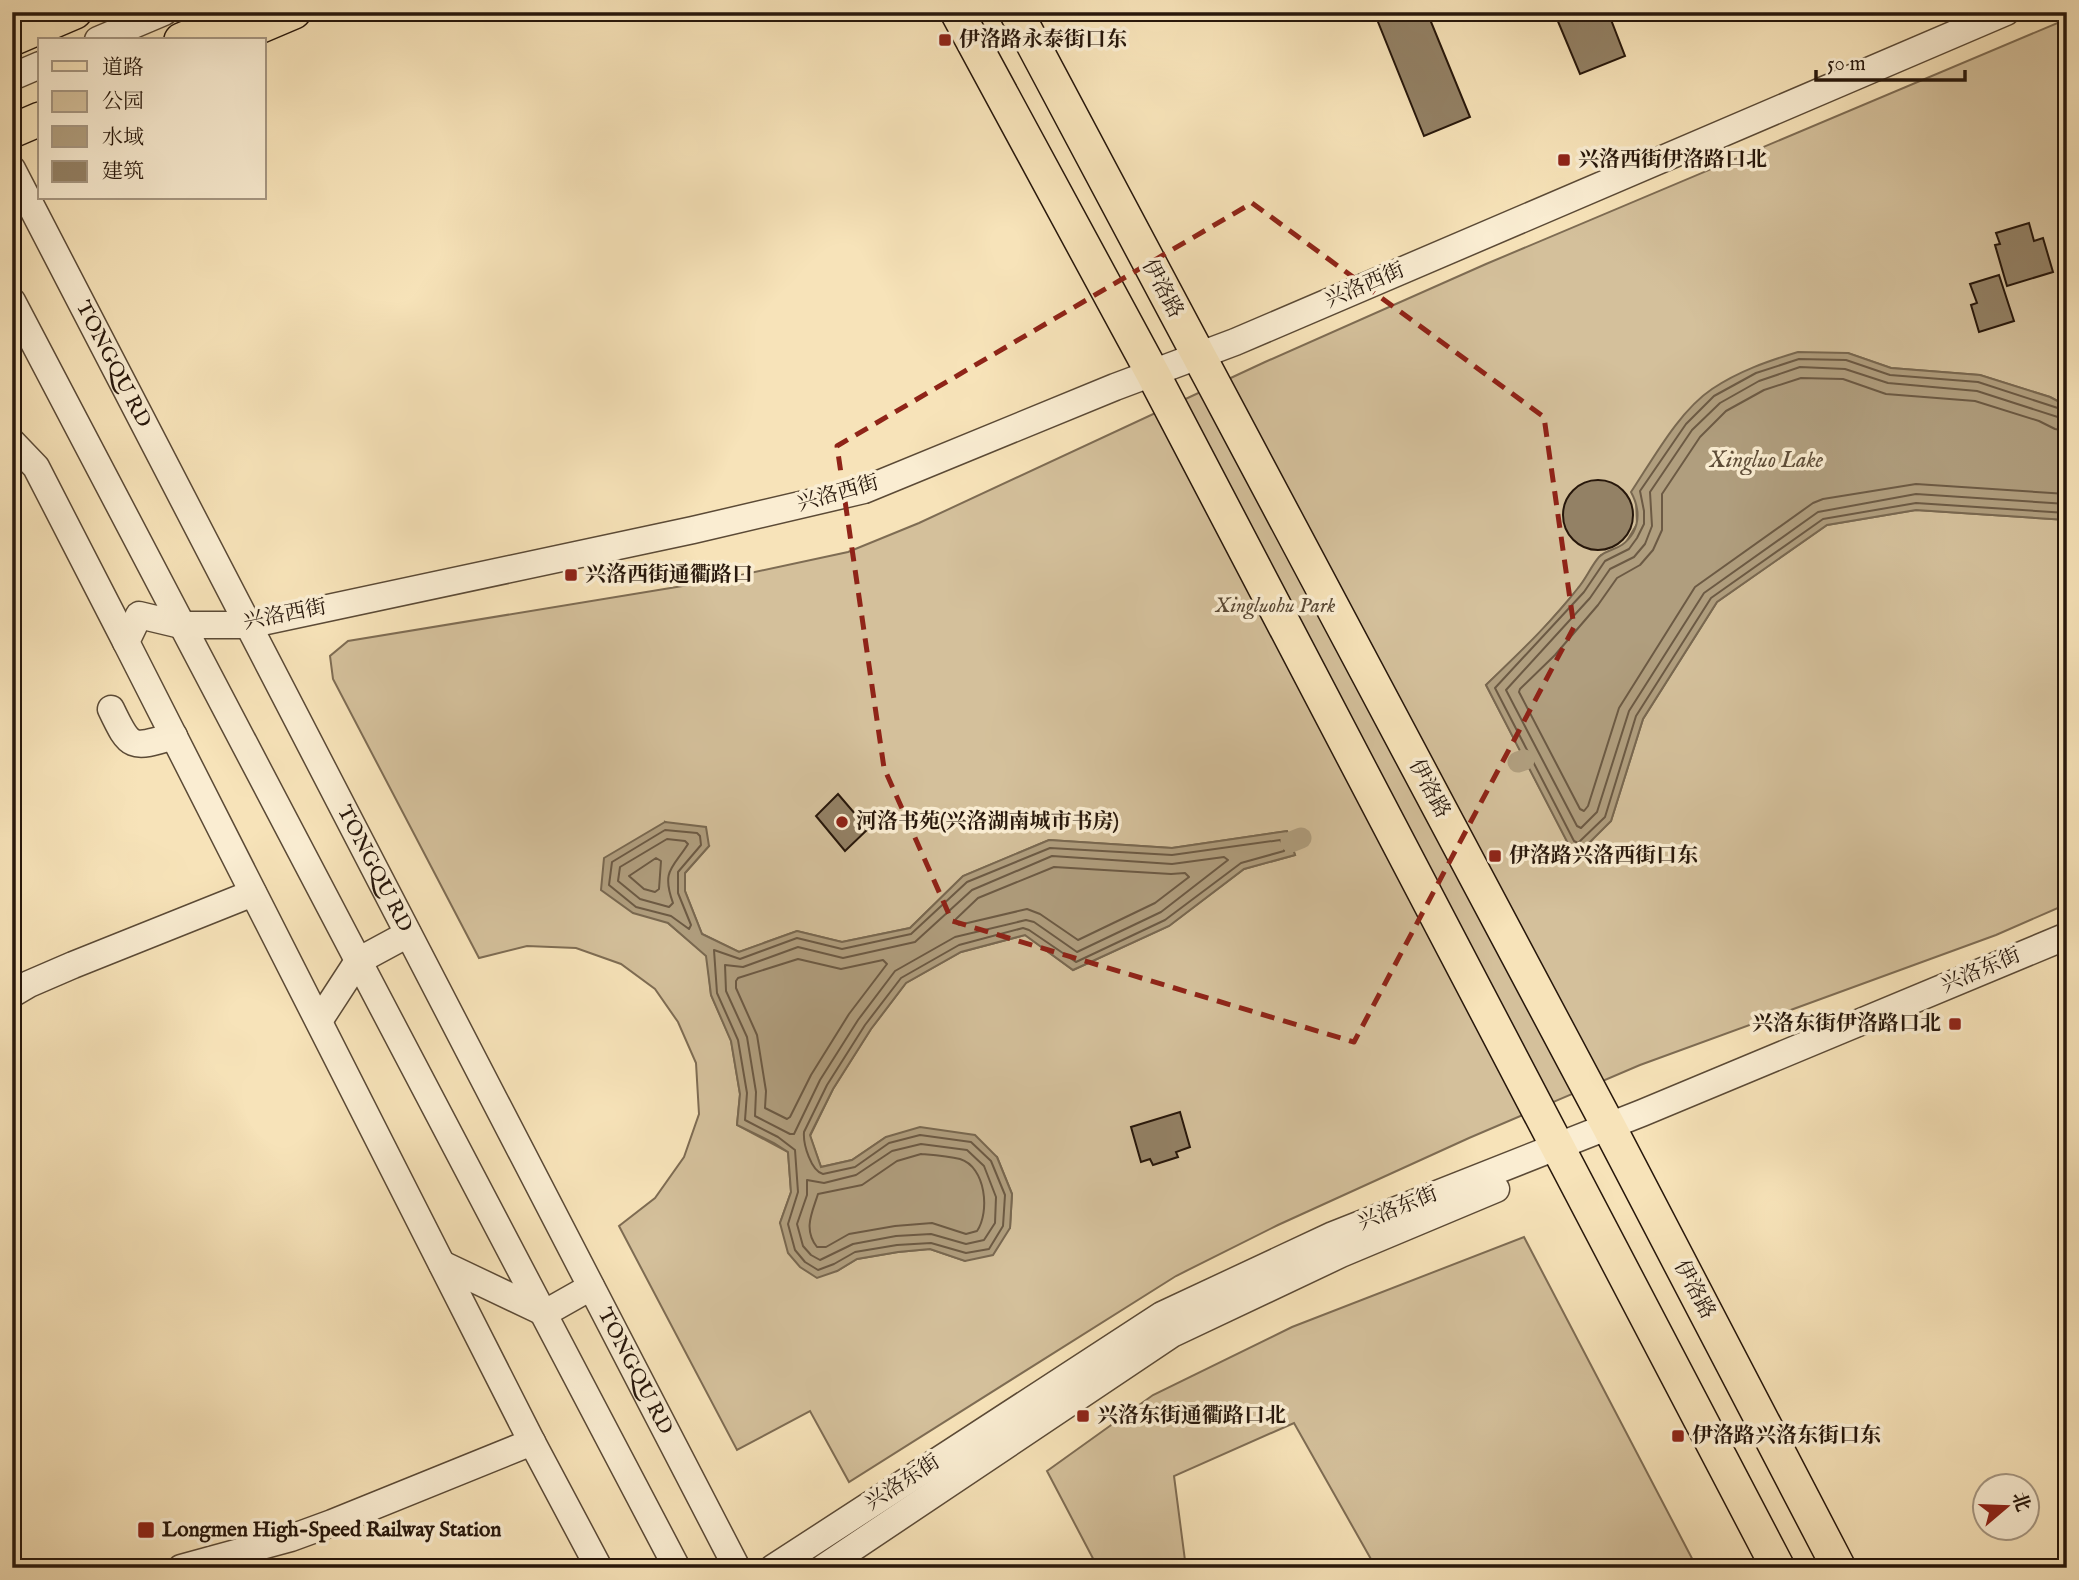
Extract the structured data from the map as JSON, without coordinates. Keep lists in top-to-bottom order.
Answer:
{
  "streets": {
    "main road": ["伊洛路"],
    "street": ["兴洛西街", "TONGQU RD", "兴洛东街"]
  },
  "crossings": [
    ["兴洛西街", "伊洛路"],
    ["兴洛西街", "TONGQU RD"],
    ["伊洛路", "兴洛东街"]
  ],
  "water": ["Xingluo Lake"],
  "parks": ["Xingluohu Park"],
  "places": {
    "transit": [
      "伊洛路永泰街口东",
      "兴洛西街伊洛路口北",
      "兴洛西街通衢路口",
      "伊洛路兴洛西街口东",
      "兴洛东街伊洛路口北",
      "兴洛东街通衢路口北",
      "伊洛路兴洛东街口东",
      "Longmen High-Speed Railway Station"
    ],
    "other": ["河洛书苑(兴洛湖南城市书房)"]
  },
  "legend": [
    "道路",
    "公园",
    "水域",
    "建筑"
  ],
  "scale_bar": "50 m",
  "north": "right"
}
